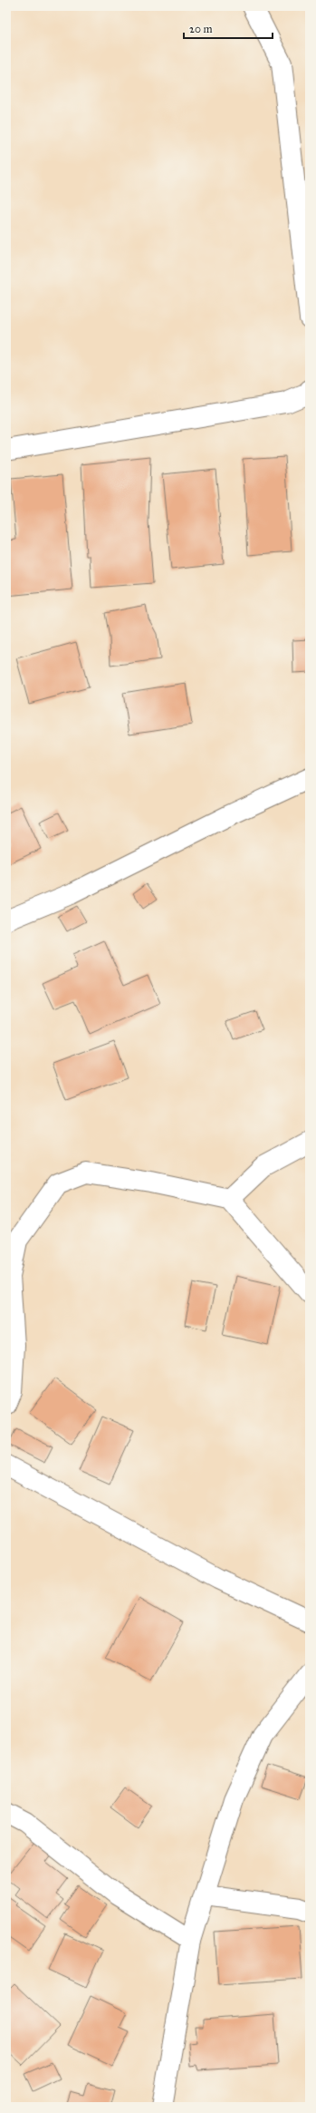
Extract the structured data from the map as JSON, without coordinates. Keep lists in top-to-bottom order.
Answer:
{
  "scale_bar": "20 m"
}
